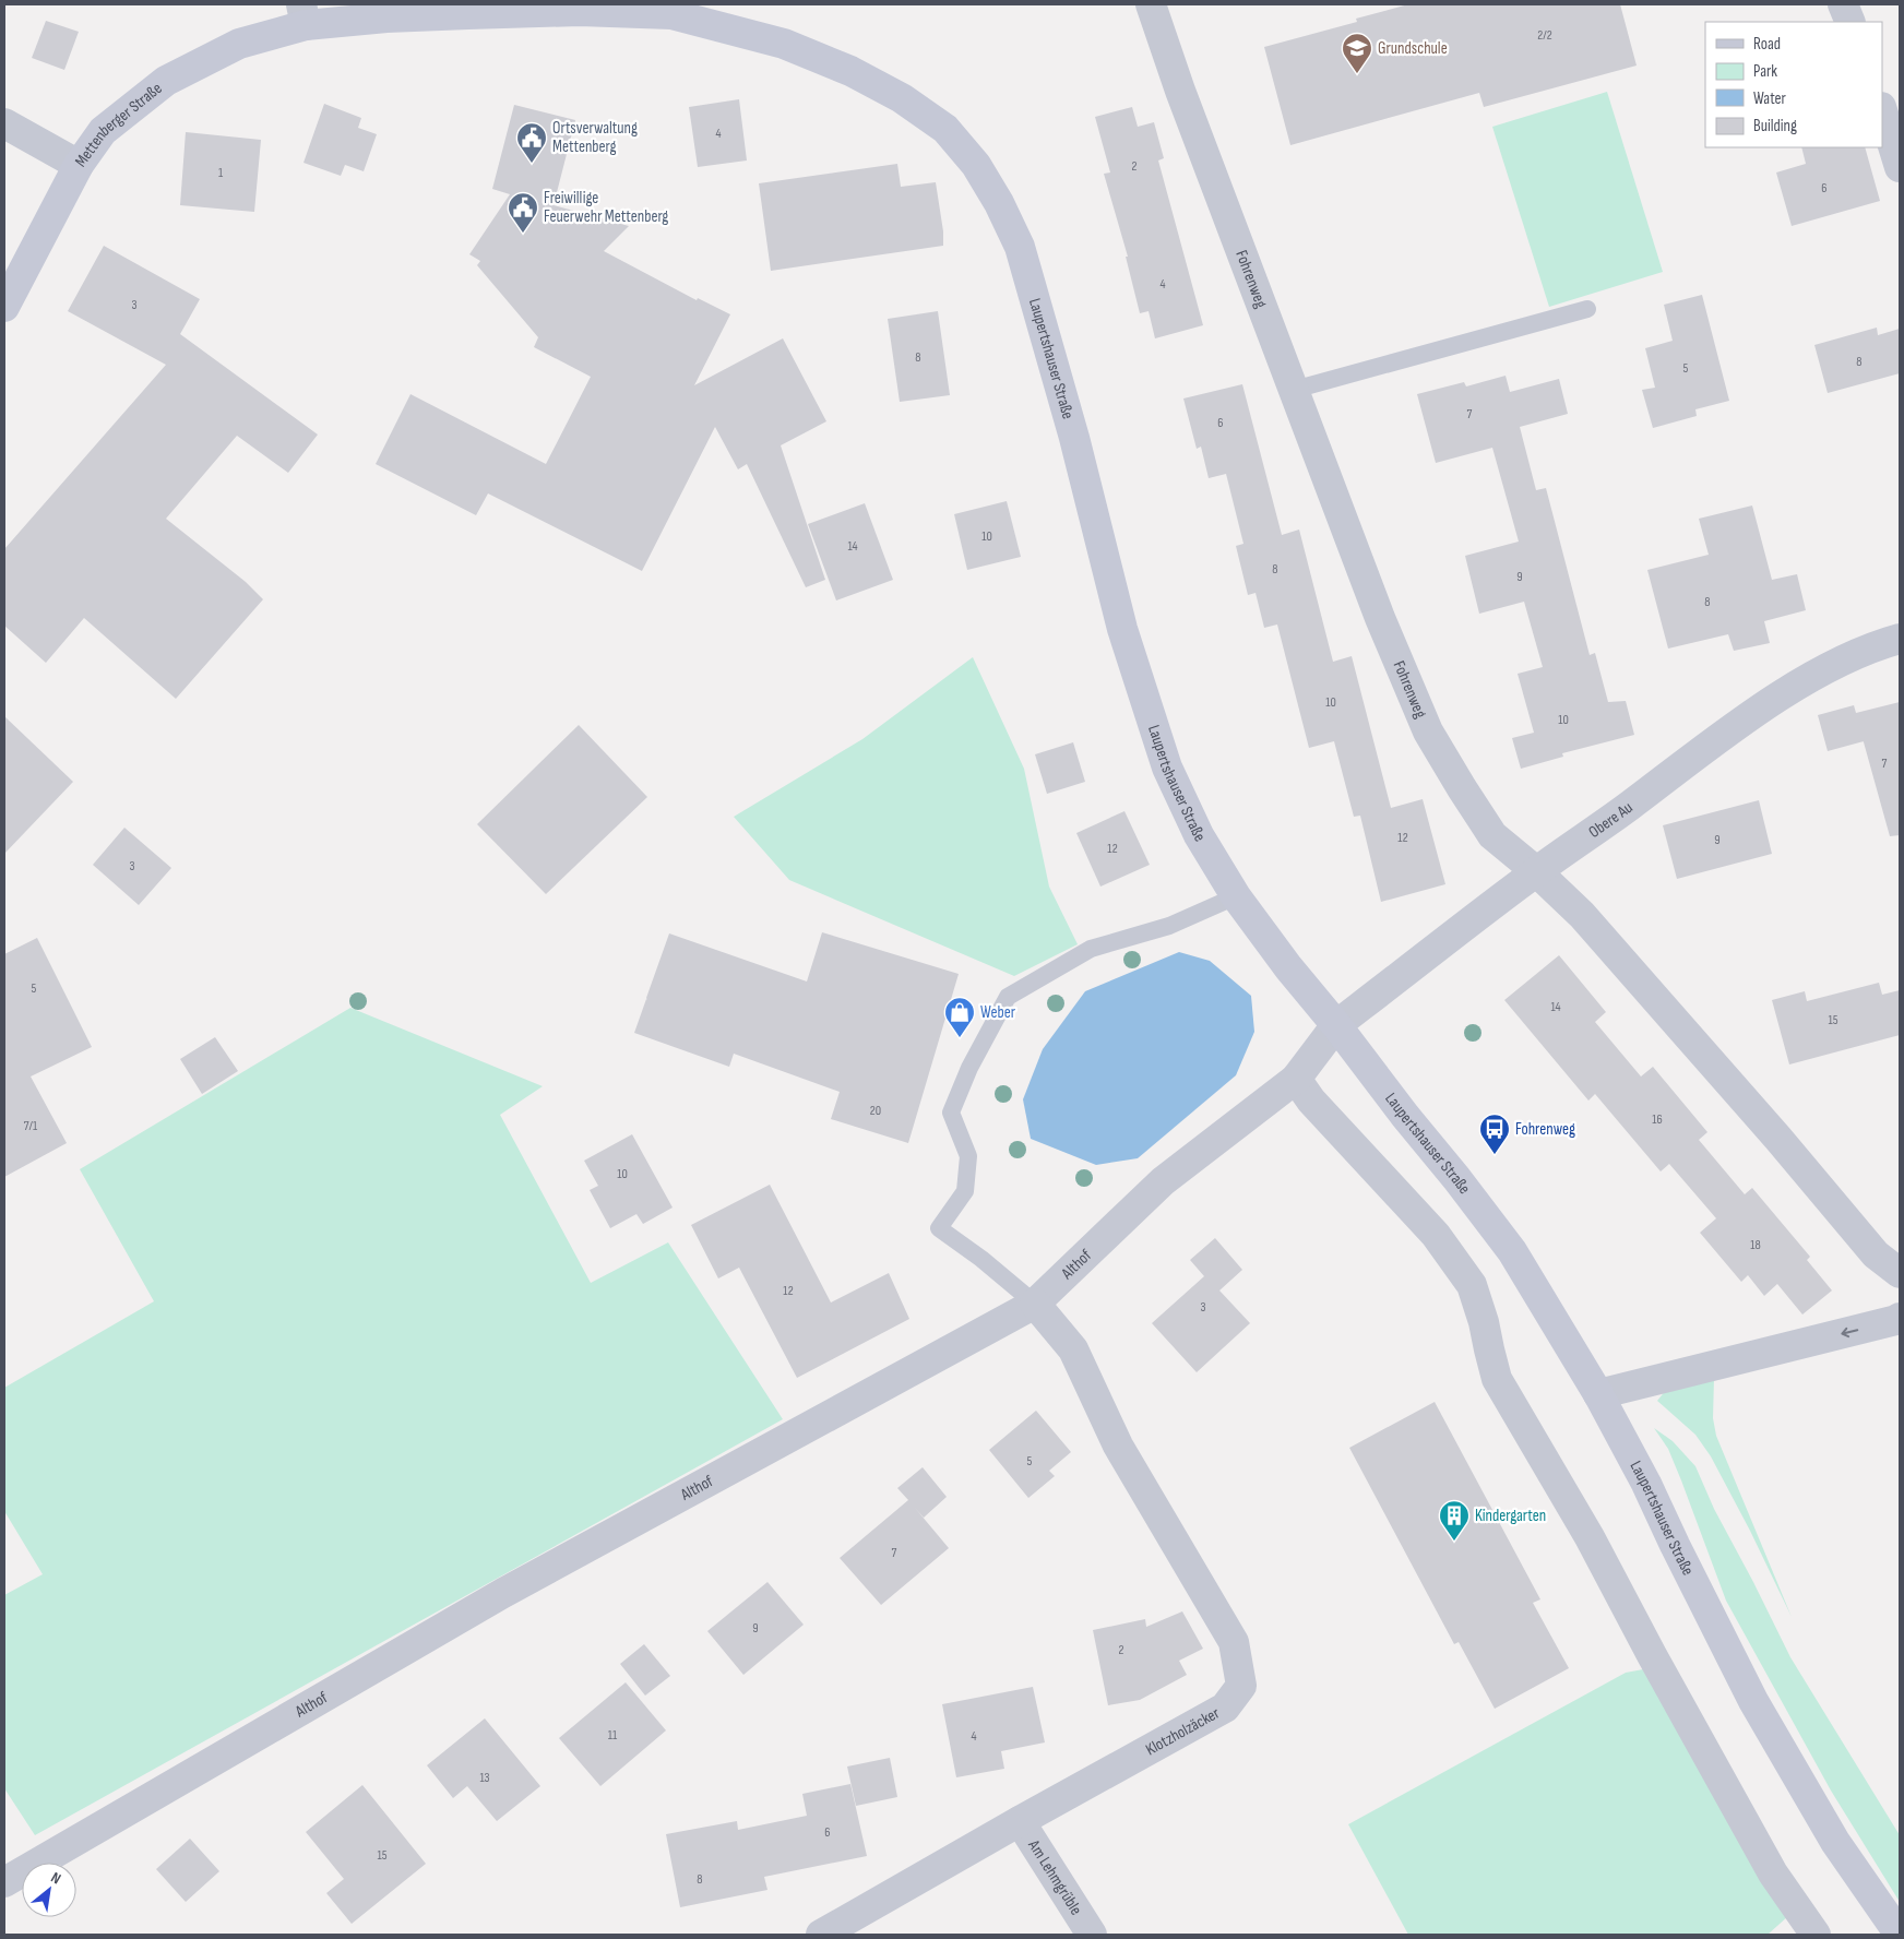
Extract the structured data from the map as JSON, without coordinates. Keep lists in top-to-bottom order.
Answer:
{
  "streets": {
    "main road": ["Mettenberger Straße", "Laupertshauser Straße"],
    "street": [
      "Fohrenweg",
      "Obere Au",
      "Althof",
      "Klotzholzäcker",
      "Am Lehmgrüble"
    ]
  },
  "crossings": [
    ["Mettenberger Straße", "Laupertshauser Straße"],
    ["Fohrenweg", "Obere Au"],
    ["Laupertshauser Straße", "Obere Au"],
    ["Laupertshauser Straße", "Althof"],
    ["Obere Au", "Althof"],
    ["Althof", "Klotzholzäcker"],
    ["Klotzholzäcker", "Am Lehmgrüble"]
  ],
  "places": {
    "school or university": ["Grundschule"],
    "public building": ["Ortsverwaltung Mettenberg", "Freiwillige Feuerwehr Mettenberg"],
    "shop": ["Weber"],
    "bus stop": ["Fohrenweg"],
    "building": ["Kindergarten"]
  },
  "house_numbers": [
    "2/2",
    "4",
    "2",
    "1",
    "6",
    "4",
    "3",
    "8",
    "8",
    "5",
    "7",
    "6",
    "10",
    "14",
    "8",
    "9",
    "8",
    "10",
    "10",
    "7",
    "12",
    "9",
    "12",
    "3",
    "5",
    "14",
    "15",
    "20",
    "16",
    "7/1",
    "10",
    "18",
    "12",
    "3",
    "5",
    "7",
    "9",
    "2",
    "11",
    "4",
    "13",
    "6",
    "15",
    "8"
  ],
  "legend": [
    "Road",
    "Park",
    "Water",
    "Building"
  ],
  "north": "top right"
}
